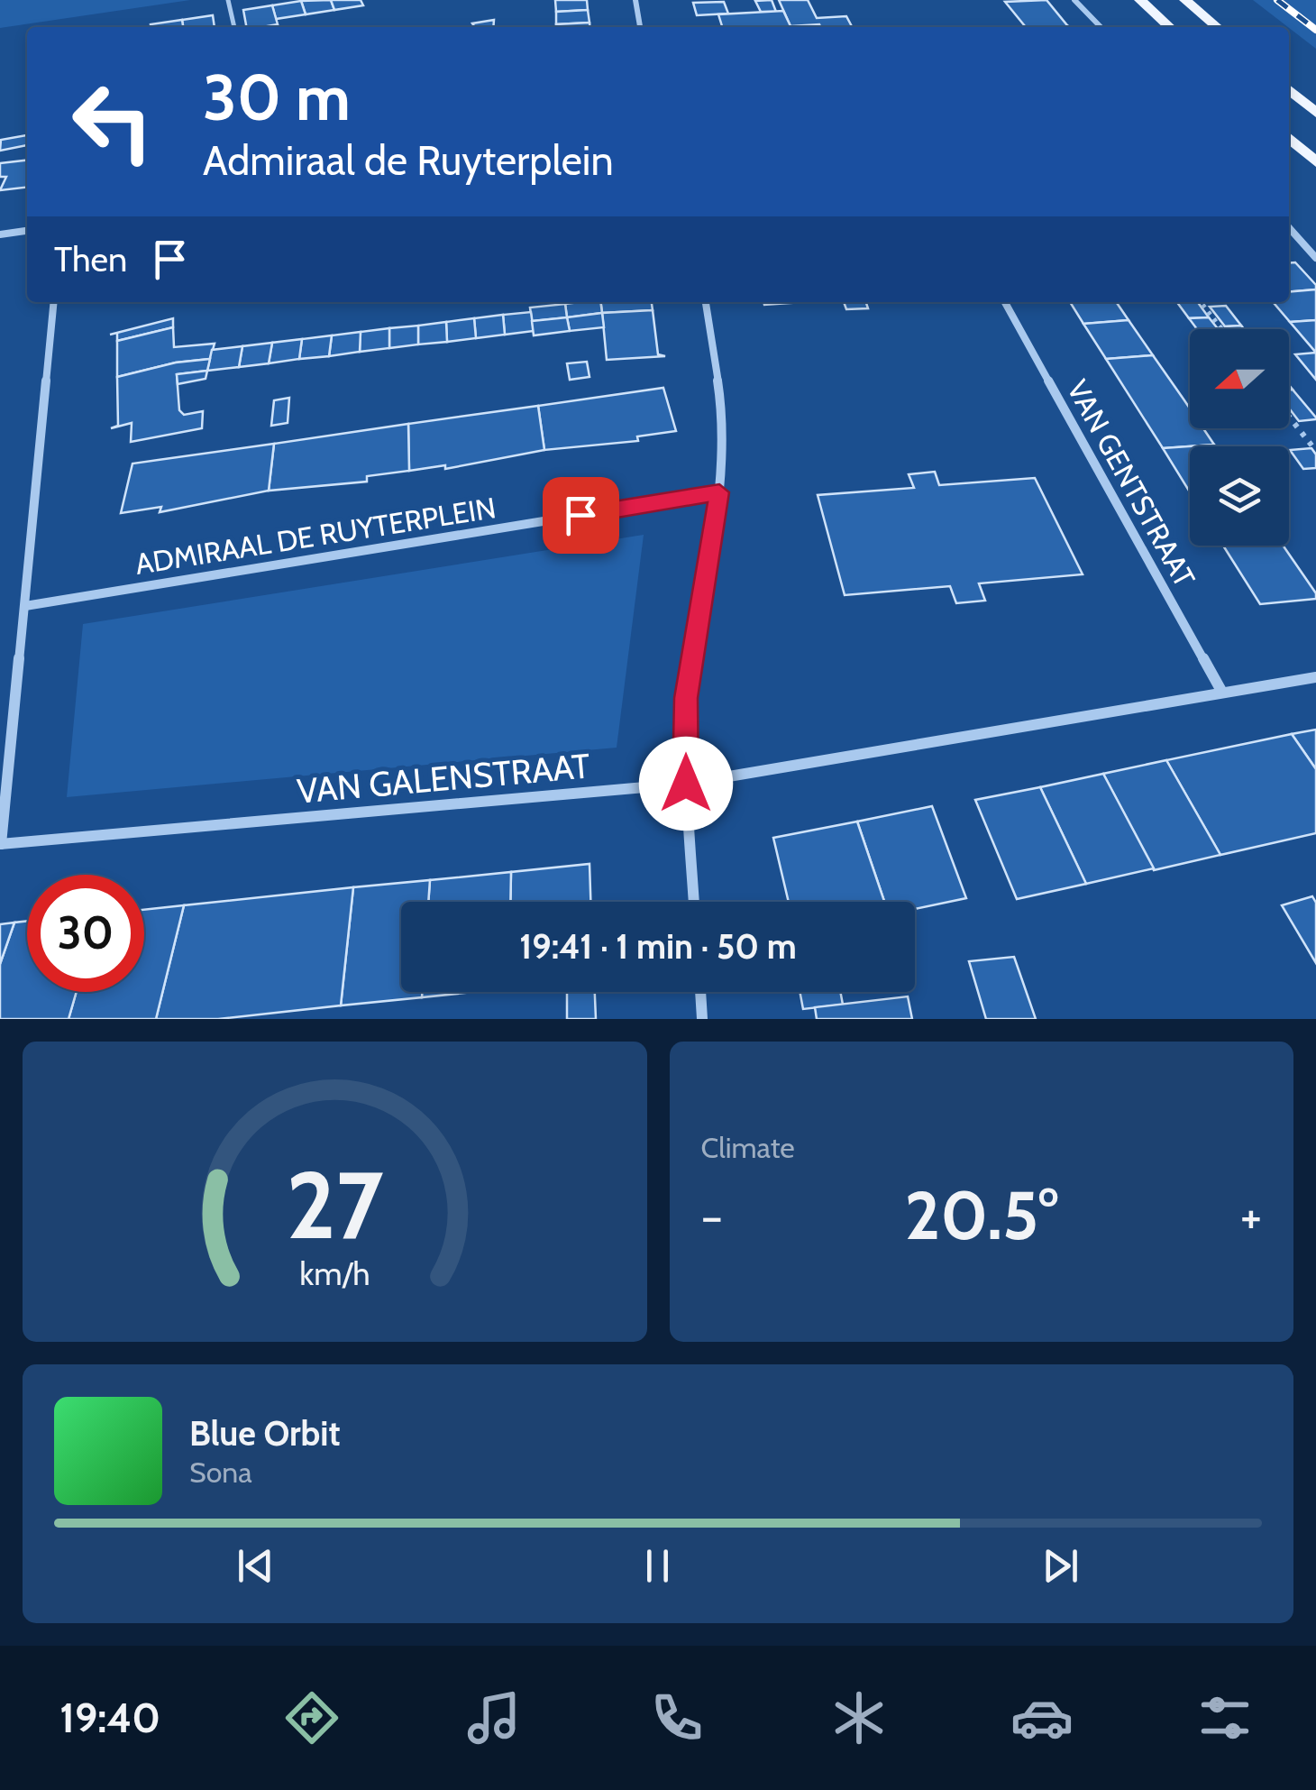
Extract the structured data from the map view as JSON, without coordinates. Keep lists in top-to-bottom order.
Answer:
{
  "streets": {
    "street": ["VAN GENTSTRAAT", "ADMIRAAL DE RUYTERPLEIN", "VAN GALENSTRAAT"]
  },
  "crossings": [
    ["VAN GENTSTRAAT", "VAN GALENSTRAAT"]
  ],
  "north": "left",
  "page": {
    "turn": ["30 m", "Admiraal de Ruyterplein"],
    "then": "Then",
    "limit": "30",
    "trip": "19:41 · 1 min · 50 m",
    "tile": "Climate",
    "heat": ["−", "20.5°", "+"],
    "song": ["Blue Orbit", "Sona"],
    "tabs": "19:40",
    "gauge": ["27", "km/h"]
  }
}
